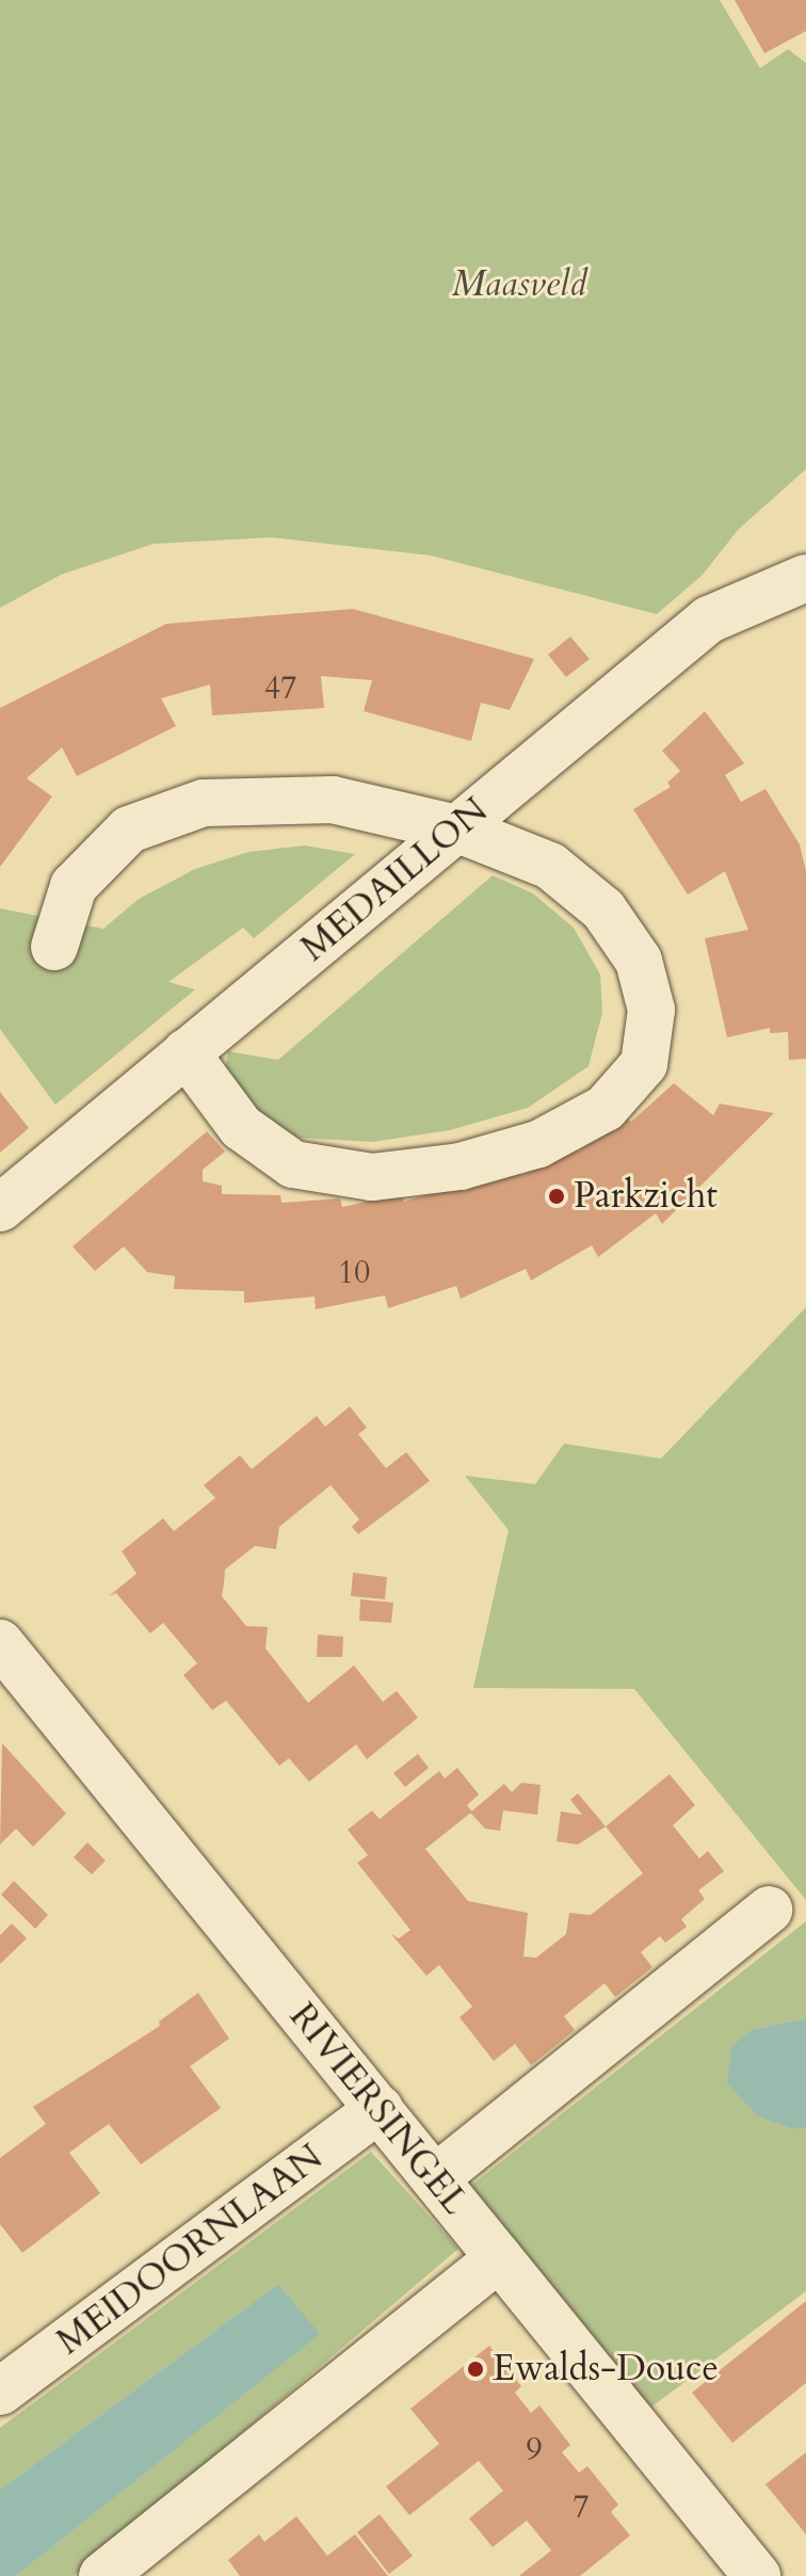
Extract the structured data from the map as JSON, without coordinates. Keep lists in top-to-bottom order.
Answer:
{
  "streets": {
    "street": ["MEDAILLON", "RIVIERSINGEL", "MEIDOORNLAAN"]
  },
  "crossings": [
    ["RIVIERSINGEL", "MEIDOORNLAAN"]
  ],
  "parks": ["Maasveld"],
  "places": ["Parkzicht", "Ewalds-Douce"],
  "house_numbers": [
    "47",
    "10",
    "9",
    "7"
  ]
}
